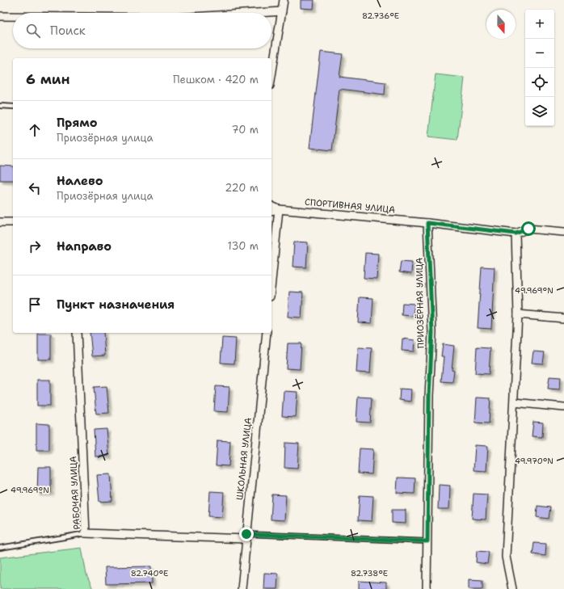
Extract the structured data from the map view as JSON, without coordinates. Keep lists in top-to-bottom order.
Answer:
{
  "streets": {
    "street": [
      "СПОРТИВНАЯ УЛИЦА",
      "ПРИОЗЁРНАЯ УЛИЦА",
      "ШКОЛЬНАЯ УЛИЦА",
      "РАБОЧАЯ УЛИЦА"
    ]
  },
  "crossings": [
    ["СПОРТИВНАЯ УЛИЦА", "ПРИОЗЁРНАЯ УЛИЦА"],
    ["ШКОЛЬНАЯ УЛИЦА", "РАБОЧАЯ УЛИЦА"]
  ],
  "north": "bottom",
  "page": {
    "map_buttons": ["+", "−"],
    "search": "Поиск",
    "heading": ["6 мин", "Пешком · 420 m"],
    "list": [
      ["Прямо", "Приозёрная улица", "70 m"],
      ["Налево", "Приозёрная улица", "220 m"],
      ["Направо", "130 m"],
      "Пункт назначения"
    ]
  },
  "coordinates": [
    "82.736°E",
    "49.969°N",
    "49.970°N",
    "82.740°E",
    "82.738°E"
  ]
}
